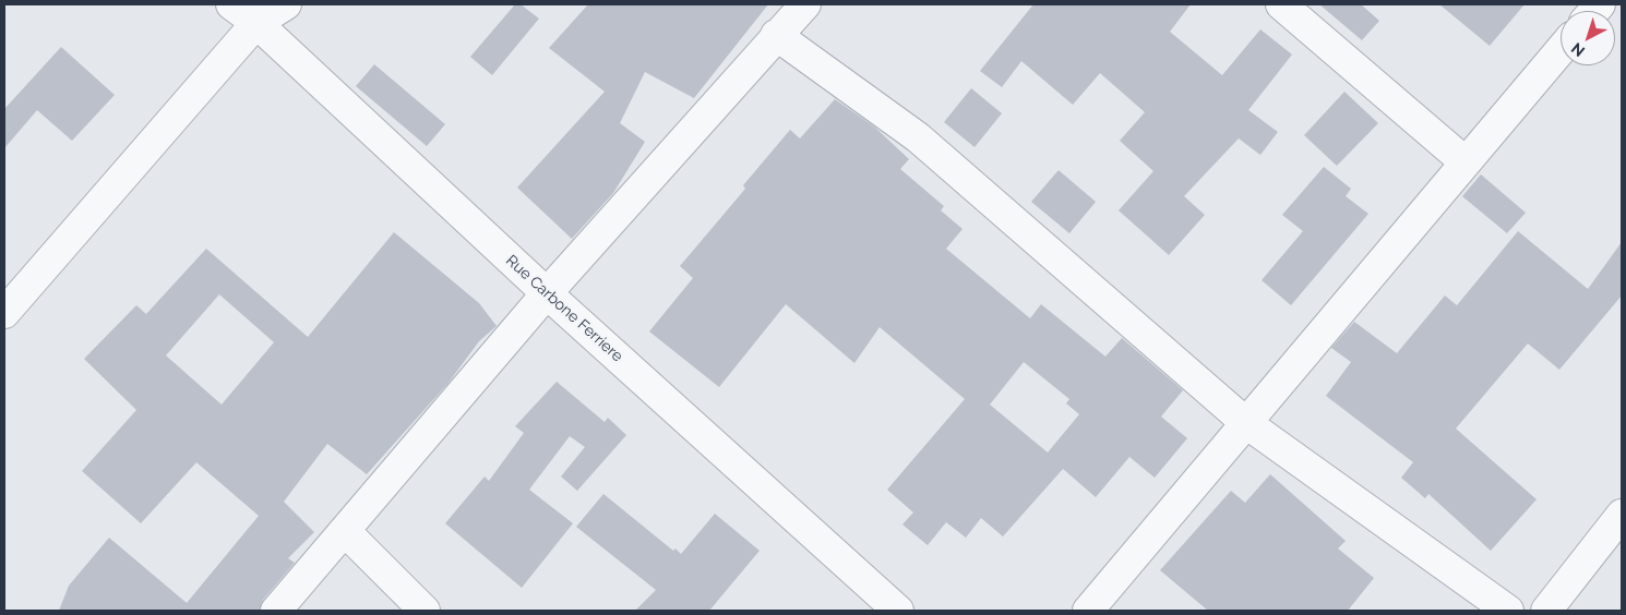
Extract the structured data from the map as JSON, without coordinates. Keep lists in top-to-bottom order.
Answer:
{
  "streets": {
    "street": ["Rue Carbone Ferriere"]
  },
  "north": "bottom left"
}
